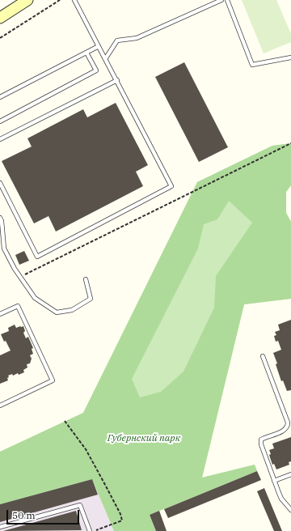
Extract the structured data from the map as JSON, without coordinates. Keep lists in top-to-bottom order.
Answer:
{
  "parks": ["Губернский парк"],
  "scale_bar": "50 m"
}
